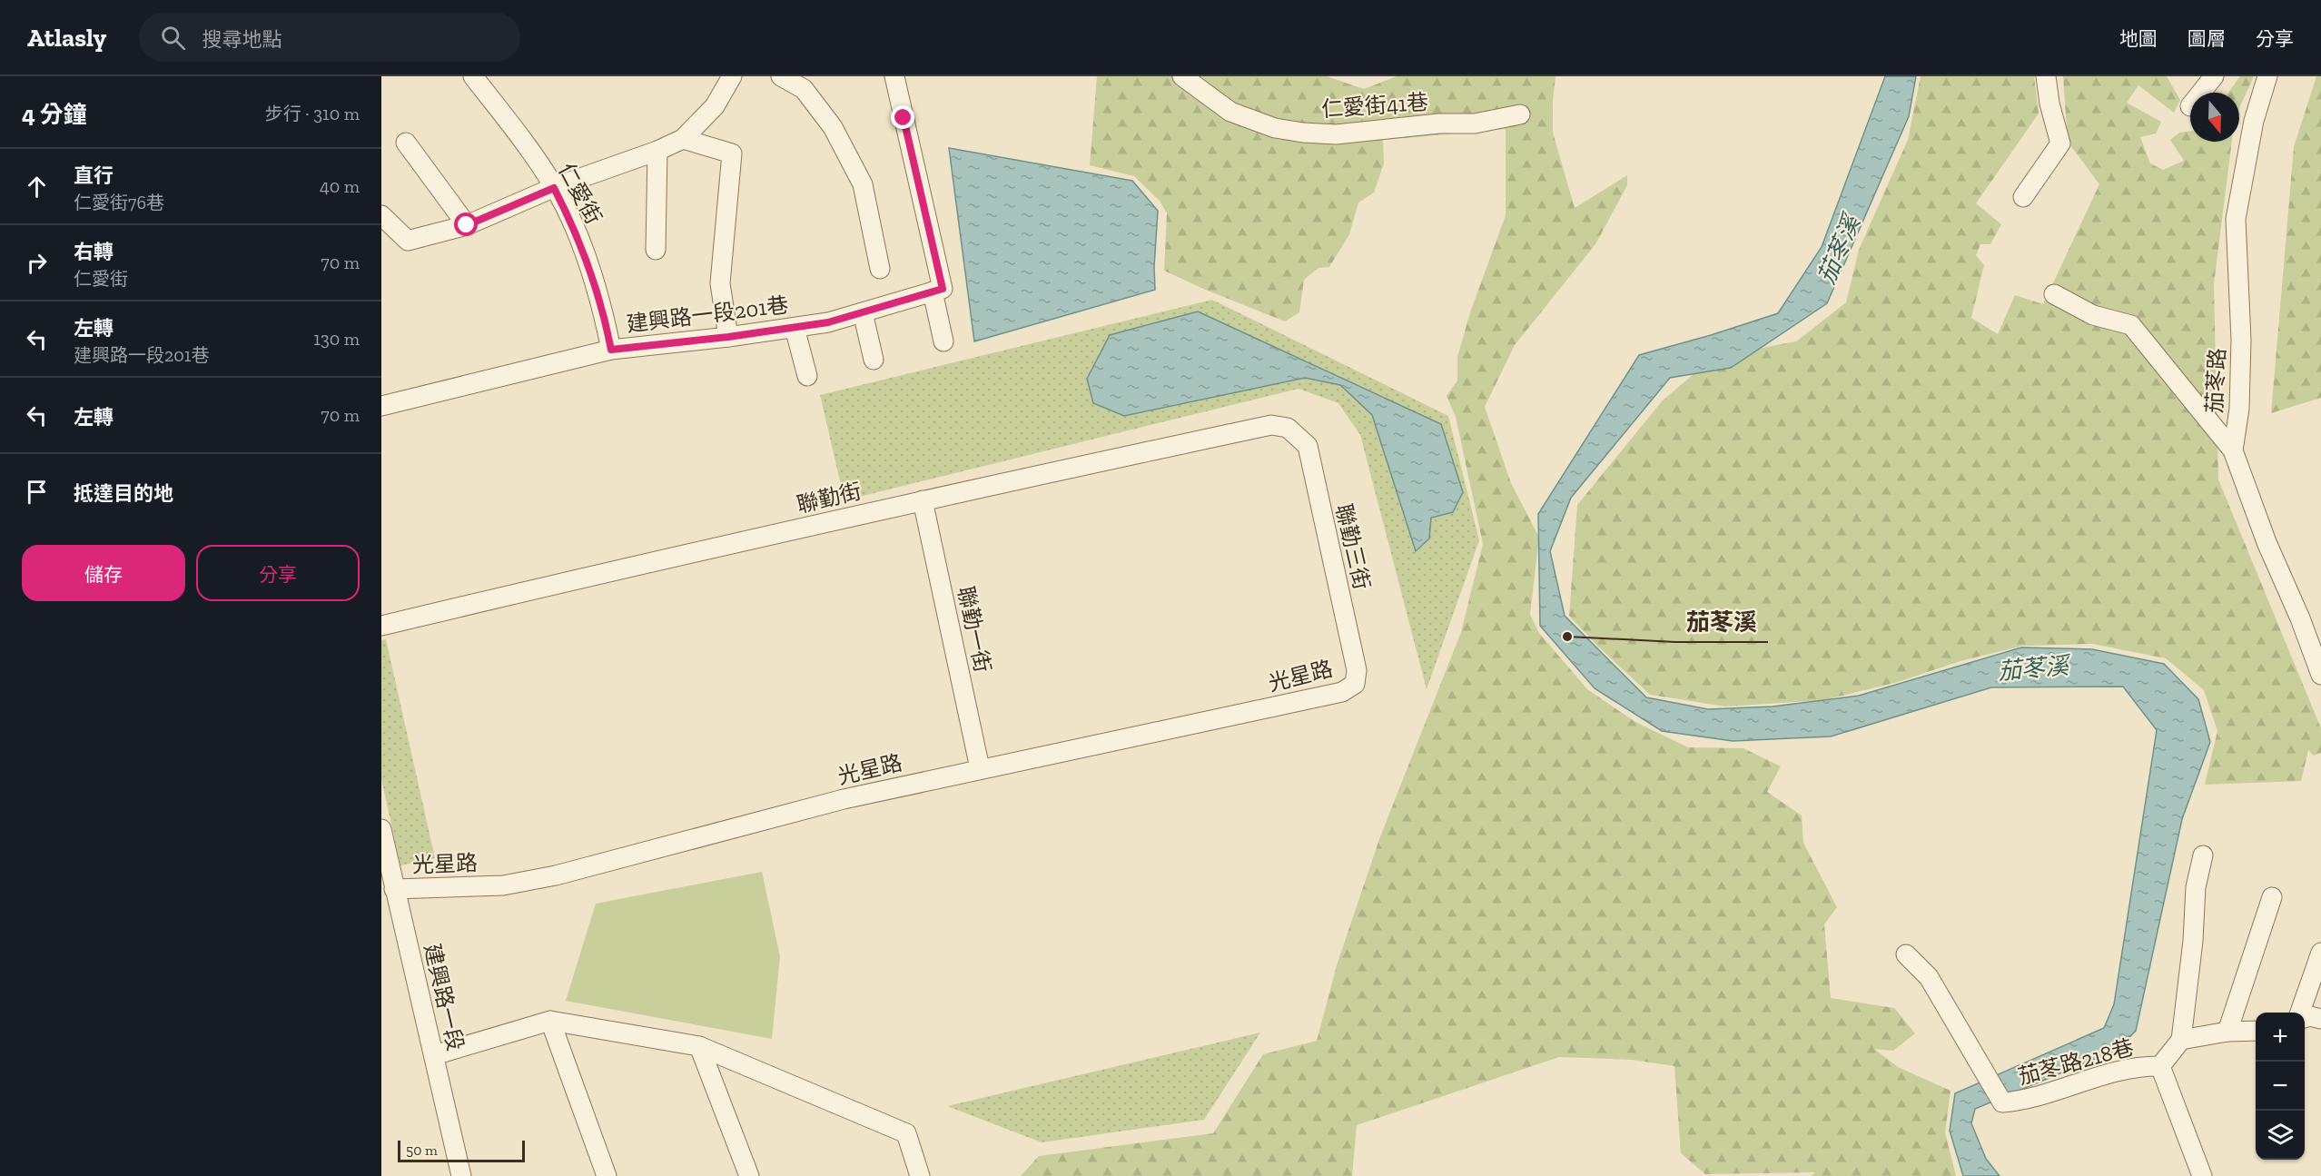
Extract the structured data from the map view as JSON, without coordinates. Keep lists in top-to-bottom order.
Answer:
{
  "streets": {
    "street": [
      "仁愛街41巷",
      "仁愛街",
      "建興路一段201巷",
      "茄苳路",
      "聯勤街",
      "聯勤三街",
      "聯勤一街",
      "光星路",
      "建興路一段",
      "茄苳路218巷"
    ]
  },
  "crossings": [
    ["仁愛街", "建興路一段201巷"],
    ["聯勤街", "聯勤三街"],
    ["聯勤街", "聯勤一街"],
    ["聯勤三街", "光星路"],
    ["聯勤一街", "光星路"],
    ["光星路", "建興路一段"]
  ],
  "water": ["茄苳溪"],
  "places": ["茄苳溪"],
  "scale_bar": "50 m",
  "north": "bottom",
  "page": {
    "header": "Atlasly",
    "search": "搜尋地點",
    "nav": ["地圖", "圖層", "分享"],
    "heading": ["4 分鐘", "步行 · 310 m"],
    "list": [
      ["直行", "仁愛街76巷", "40 m"],
      ["右轉", "仁愛街", "70 m"],
      ["左轉", "建興路一段201巷", "130 m"],
      ["左轉", "70 m"],
      "抵達目的地"
    ],
    "buttons": ["儲存", "分享"],
    "map_buttons": ["+", "−"],
    "scale": "50 m"
  }
}
